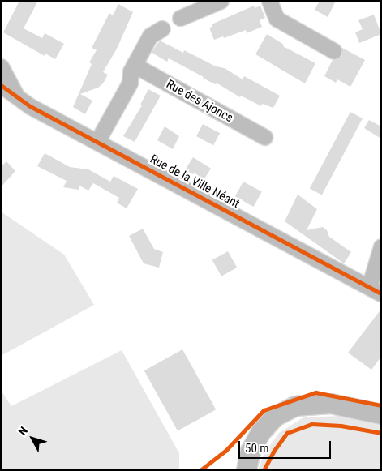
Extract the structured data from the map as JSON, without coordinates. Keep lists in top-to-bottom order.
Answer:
{
  "streets": {
    "street": ["Rue des Ajoncs", "Rue de la Ville Néant"]
  },
  "scale_bar": "50 m",
  "north": "top left"
}
